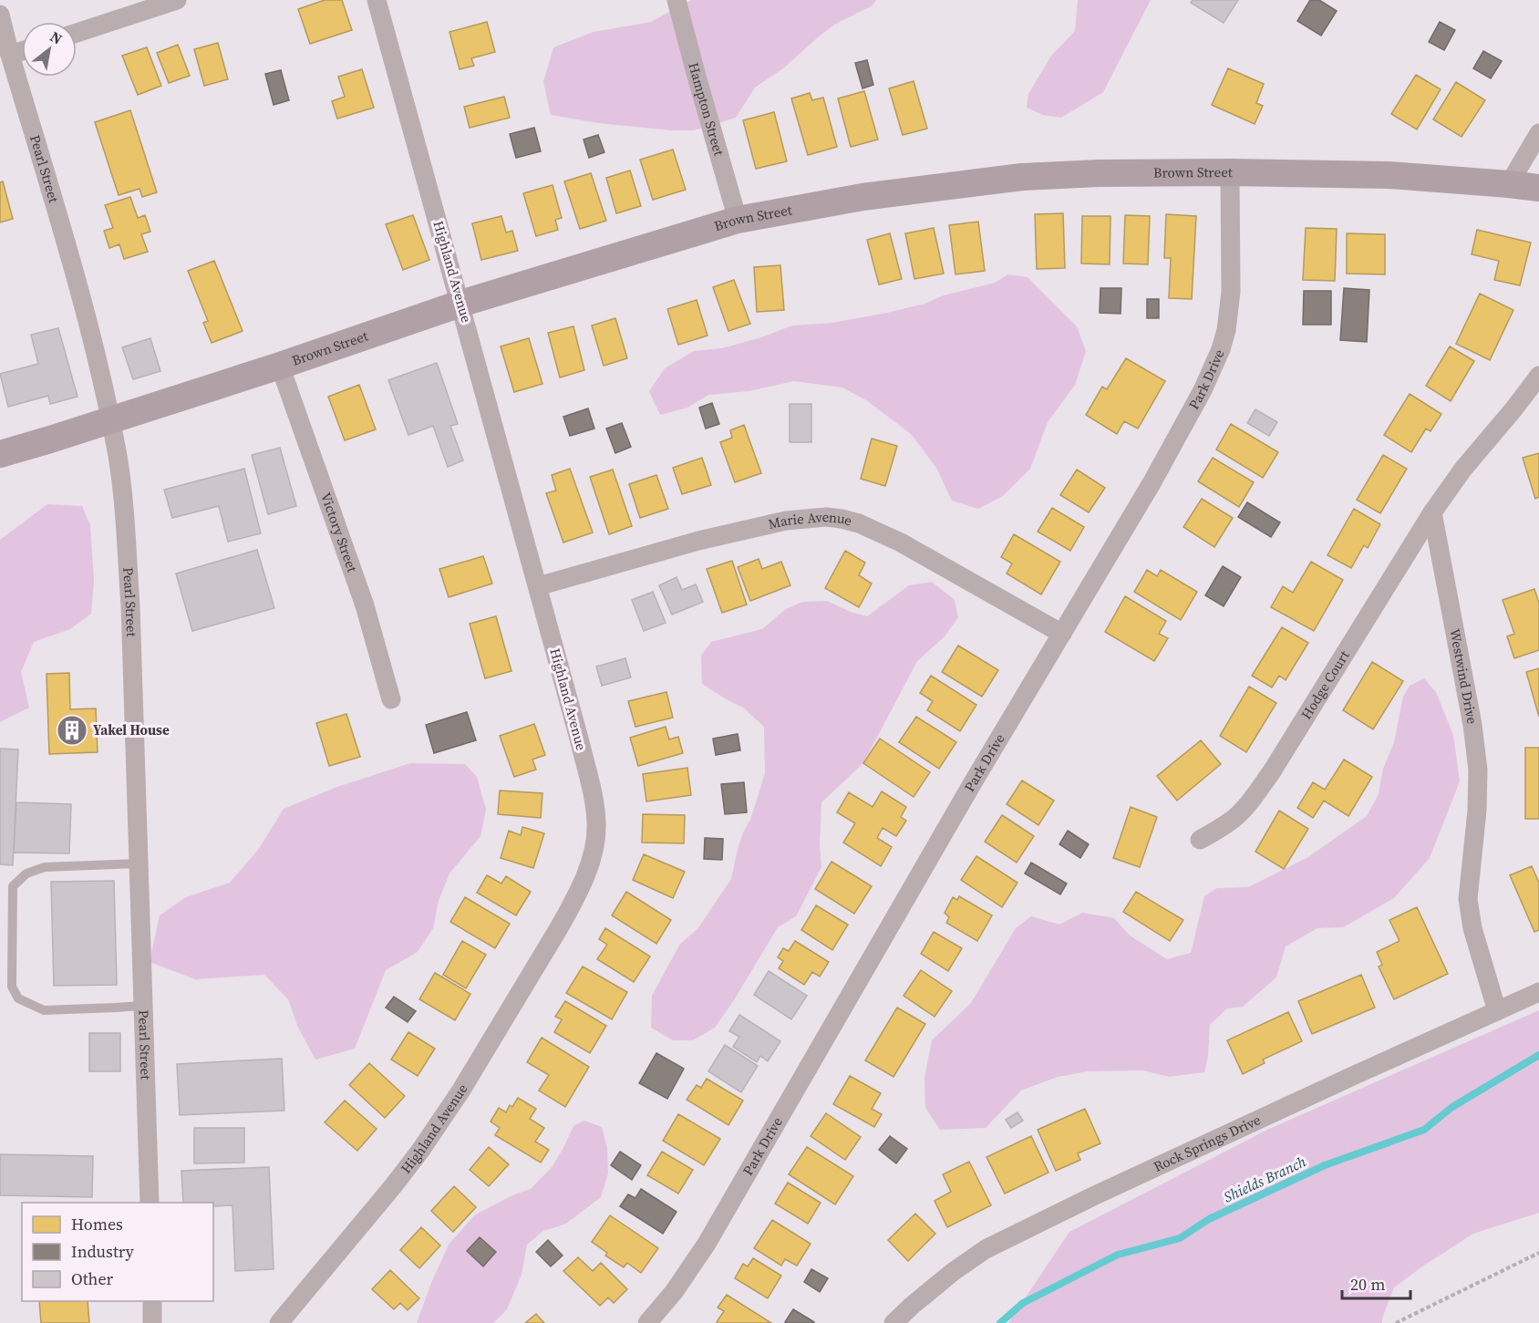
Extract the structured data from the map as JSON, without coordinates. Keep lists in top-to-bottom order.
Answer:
{
  "streets": {
    "street": [
      "Hampton Street",
      "Pearl Street",
      "Brown Street",
      "Highland Avenue",
      "Park Drive",
      "Marie Avenue",
      "Victory Street",
      "Westwind Drive",
      "Hodge Court",
      "Rock Springs Drive"
    ]
  },
  "crossings": [
    ["Hampton Street", "Brown Street"],
    ["Pearl Street", "Brown Street"],
    ["Brown Street", "Highland Avenue"],
    ["Brown Street", "Park Drive"],
    ["Brown Street", "Victory Street"],
    ["Highland Avenue", "Marie Avenue"],
    ["Park Drive", "Marie Avenue"],
    ["Westwind Drive", "Hodge Court"],
    ["Westwind Drive", "Rock Springs Drive"]
  ],
  "water": ["Shields Branch"],
  "places": {
    "building": ["Yakel House"]
  },
  "legend": ["Homes", "Industry", "Other"],
  "scale_bar": "20 m",
  "north": "top right"
}
